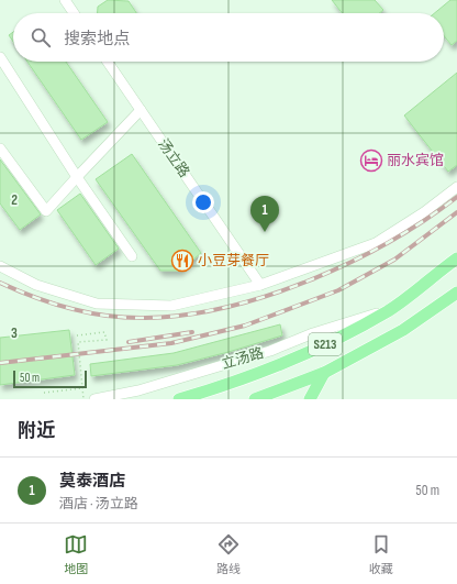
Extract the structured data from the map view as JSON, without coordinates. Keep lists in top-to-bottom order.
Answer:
{
  "streets": {
    "main road": ["S213", "立汤路"],
    "street": ["汤立路"]
  },
  "places": {
    "hotel": ["丽水宾馆"],
    "restaurant": ["小豆芽餐厅"]
  },
  "scale_bar": "50 m",
  "page": {
    "search": "搜索地点",
    "pins": "1",
    "scale": "50 m",
    "heading": "附近",
    "list": [
      {
        "mark": "1",
        "name": "莫泰酒店",
        "note": "酒店 · 汤立路",
        "value": "50 m"
      }
    ],
    "nav": ["地图", "路线", "收藏"]
  },
  "grid": {
    "rows": ["2", "3"]
  }
}
